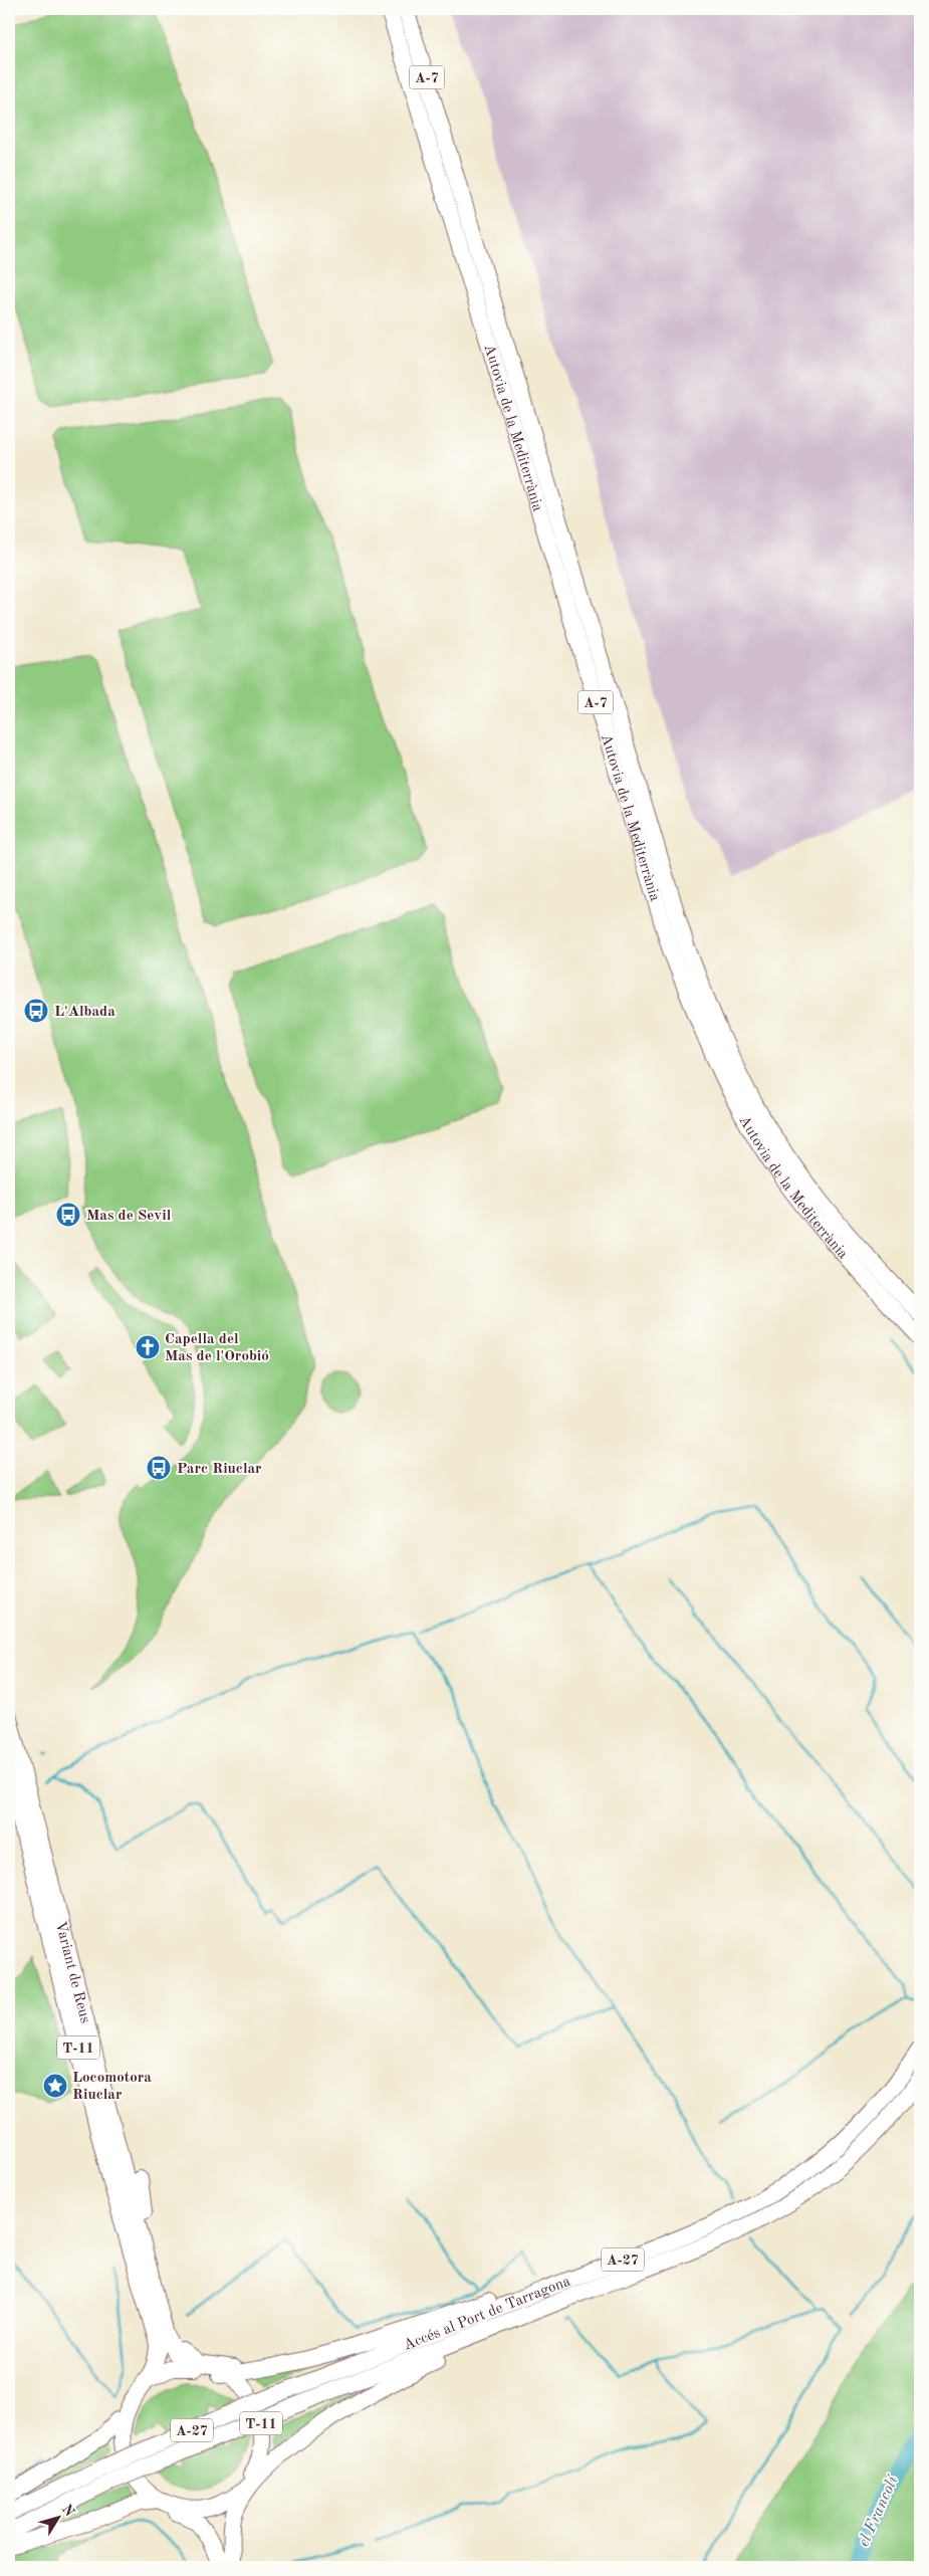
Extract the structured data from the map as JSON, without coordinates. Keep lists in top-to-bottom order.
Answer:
{
  "streets": {
    "highway": [
      "A-7",
      "Autovia de la Mediterrània",
      "Variant de Reus",
      "T-11",
      "A-27",
      "Accés al Port de Tarragona"
    ]
  },
  "crossings": [
    ["Variant de Reus", "T-11"]
  ],
  "water": ["el Francolí"],
  "places": {
    "bus stop": ["L'Albada", "Mas de Sevil", "Parc Riuclar"],
    "church": ["Capella del Mas de l'Orobió"],
    "place": ["Locomotora Riuclar"]
  },
  "north": "top right"
}
